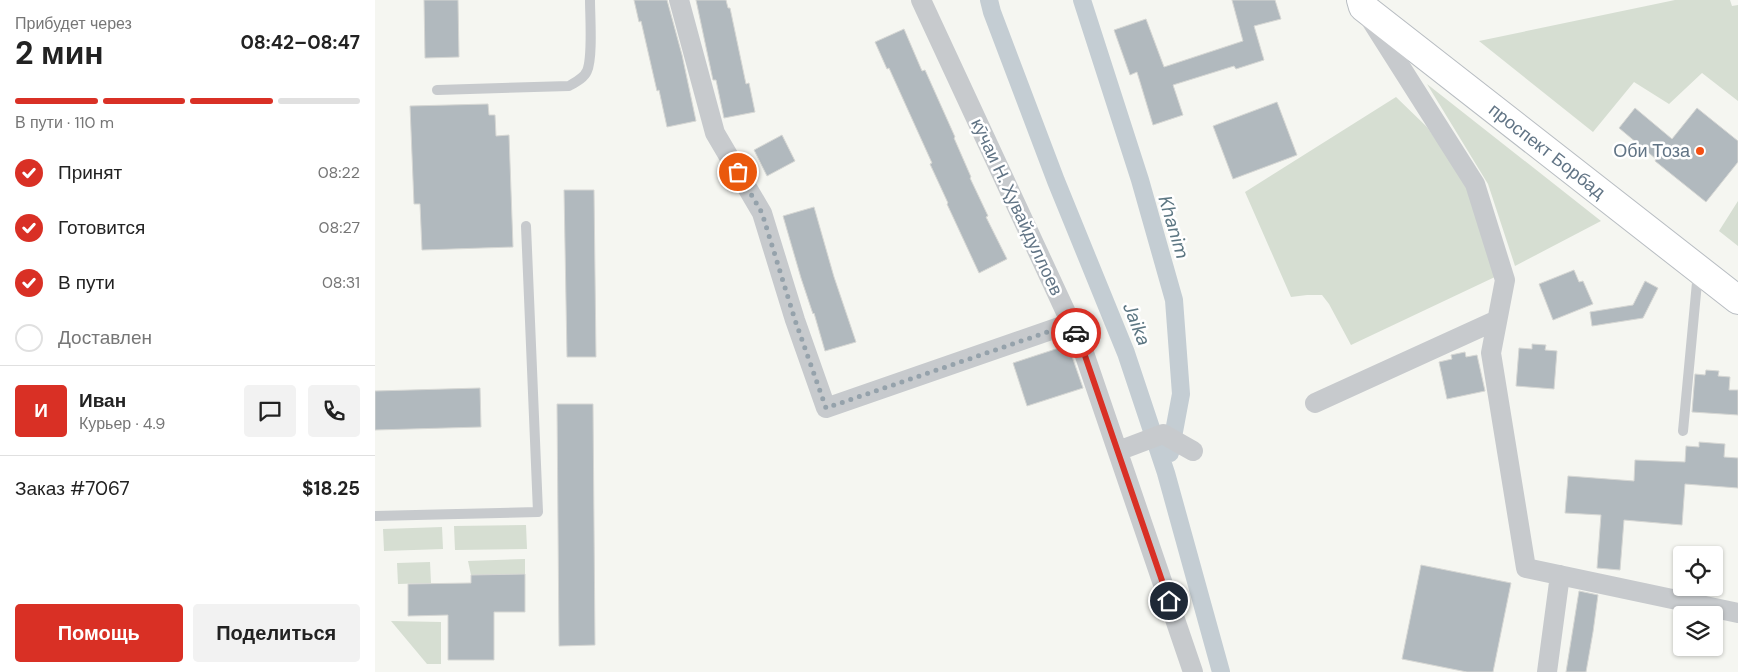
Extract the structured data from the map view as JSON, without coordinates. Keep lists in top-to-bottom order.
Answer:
{
  "streets": {
    "street": ["проспект Борбад", "кӯчаи Н. Ҳувайдуллоев"]
  },
  "water": ["Khanim", "Jaika"],
  "places": ["Оби Тоза"],
  "page": {
    "heading": ["2 мин", "Прибудет через", "08:42–08:47"],
    "panel": [
      "Иван",
      "Курьер · 4.9",
      "Заказ #7067",
      "$18.25"
    ],
    "bar": "В пути · 110 m",
    "list": [
      ["Принят", "08:22"],
      ["Готовится", "08:27"],
      ["В пути", "08:31"],
      "Доставлен"
    ],
    "round": "И",
    "buttons": ["Помощь", "Поделиться"]
  }
}
